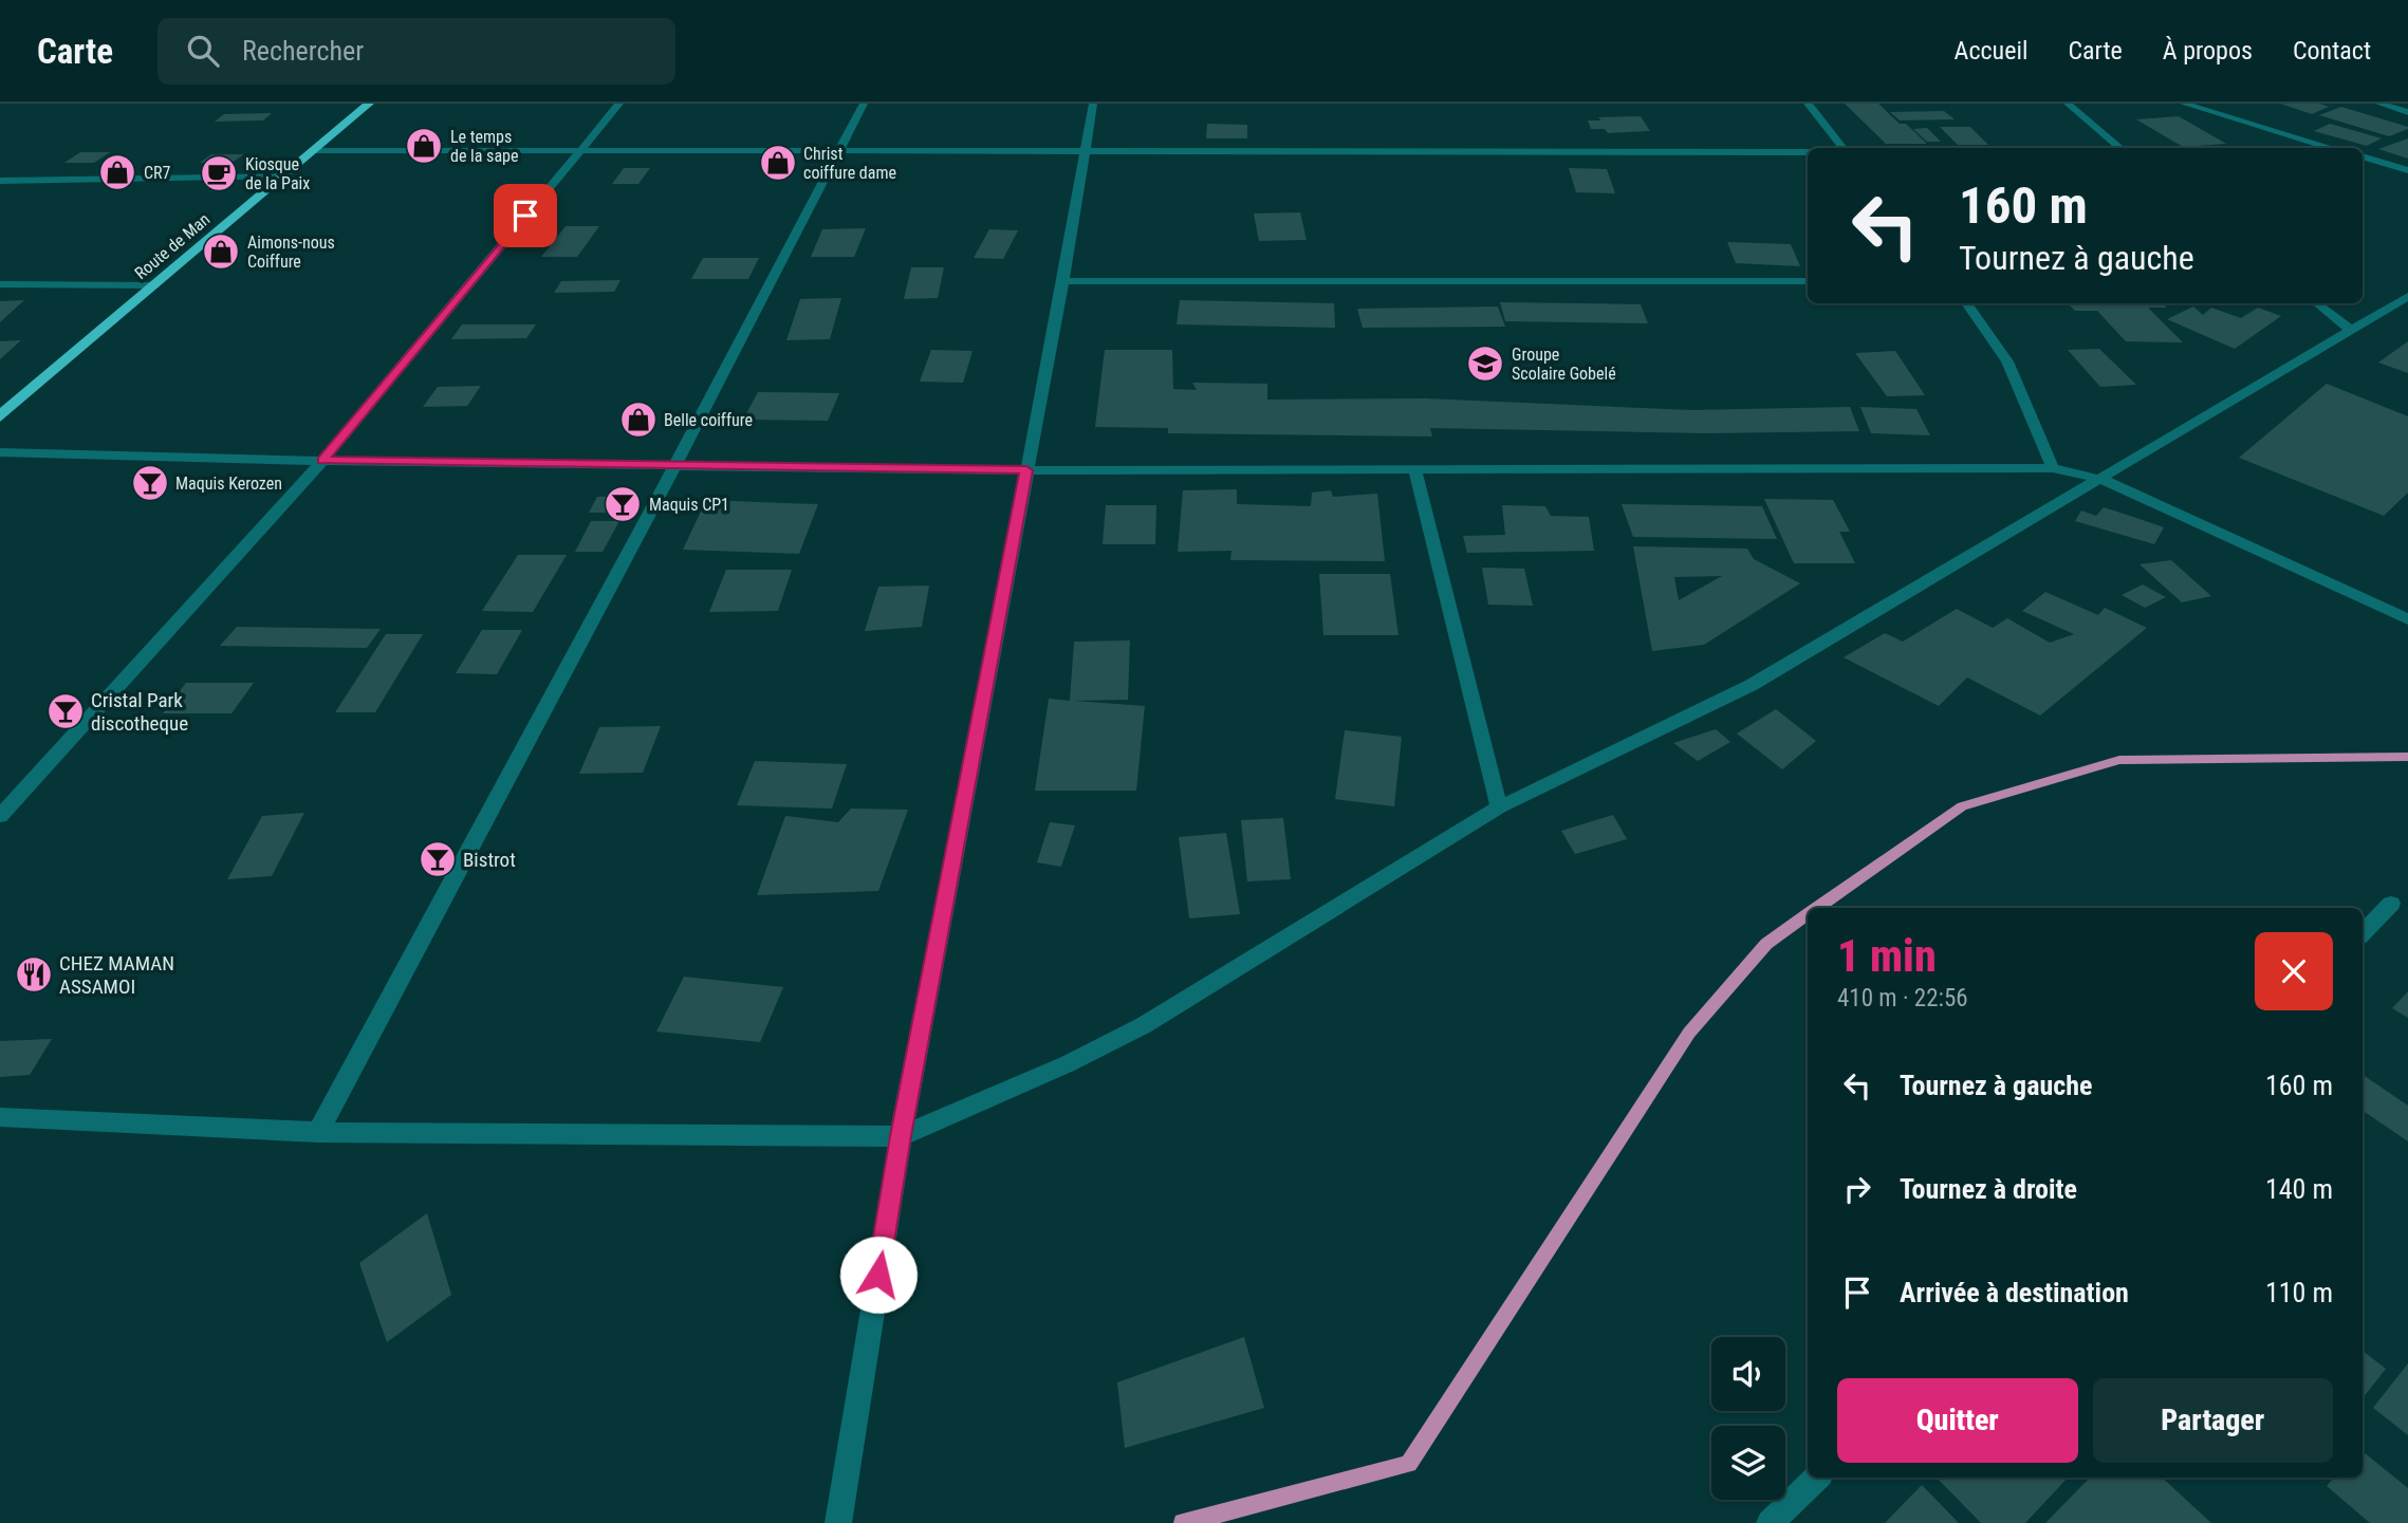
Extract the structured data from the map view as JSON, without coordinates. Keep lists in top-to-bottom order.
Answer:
{
  "streets": {
    "highway": ["Route de Man"]
  },
  "places": {
    "shop": [
      "Le temps de la sape",
      "Christ coiffure dame",
      "CR7",
      "Aimons-nous Coiffure",
      "Belle coiffure"
    ],
    "cafe": ["Kiosque de la Paix"],
    "school or university": ["Groupe Scolaire Gobelé"],
    "bar": [
      "Maquis Kerozen",
      "Maquis CP1",
      "Cristal Park discotheque",
      "Bistrot"
    ],
    "restaurant": ["CHEZ MAMAN ASSAMOI"]
  },
  "page": {
    "header": "Carte",
    "search": "Rechercher",
    "nav": [
      "Accueil",
      "Carte",
      "À propos",
      "Contact"
    ],
    "turn": ["160 m", "Tournez à gauche"],
    "heading": ["1 min", "410 m · 22:56"],
    "list": [
      {
        "name": "Tournez à gauche",
        "value": "160 m"
      },
      {
        "name": "Tournez à droite",
        "value": "140 m"
      },
      {
        "name": "Arrivée à destination",
        "value": "110 m"
      }
    ],
    "buttons": ["Quitter", "Partager"]
  }
}
